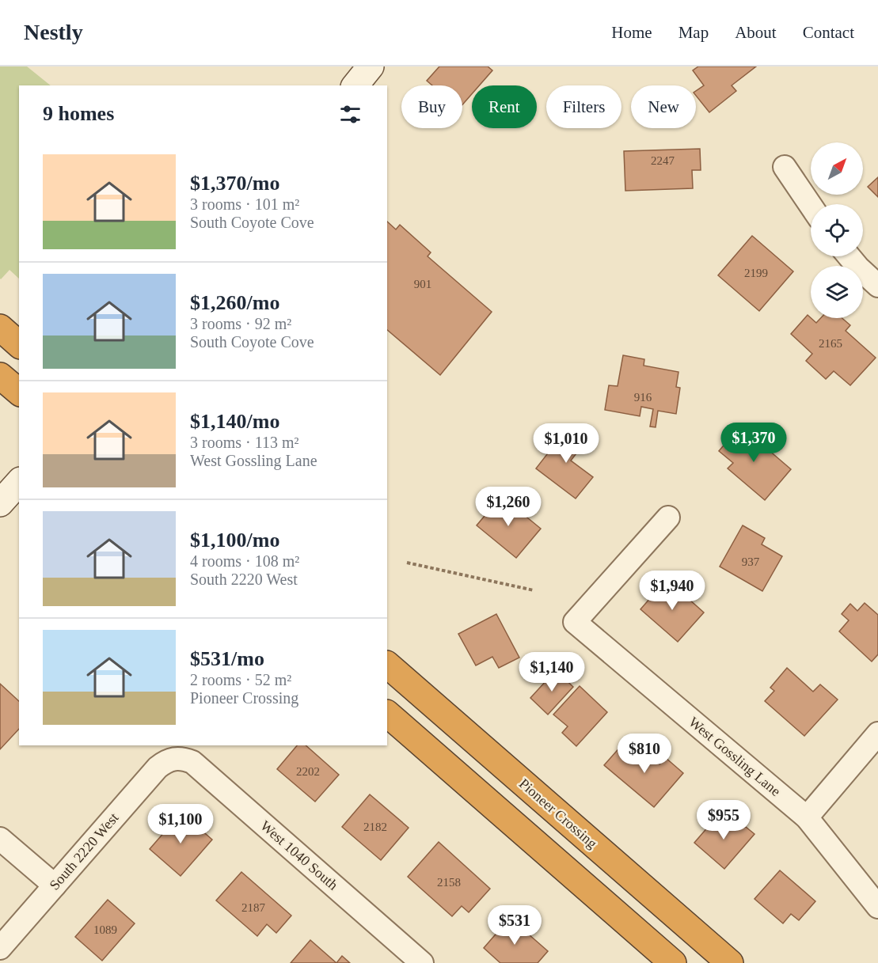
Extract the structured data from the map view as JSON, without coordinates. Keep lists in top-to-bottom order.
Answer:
{
  "streets": {
    "highway": ["Pioneer Crossing"],
    "street": ["West Gossling Lane", "South 2220 West", "West 1040 South"]
  },
  "crossings": [
    ["South 2220 West", "West 1040 South"]
  ],
  "house_numbers": [
    "2247",
    "2199",
    "901",
    "2165",
    "916",
    "937",
    "2202",
    "2182",
    "2158",
    "2187",
    "1089"
  ],
  "north": "top right",
  "page": {
    "header": "Nestly",
    "nav": [
      "Home",
      "Map",
      "About",
      "Contact"
    ],
    "chip": [
      "Buy",
      "Rent",
      "Filters",
      "New"
    ],
    "heading": "9 homes",
    "list": [
      {
        "name": "$1,370/mo",
        "note": "3 rooms · 101 m² · South Coyote Cove"
      },
      {
        "name": "$1,260/mo",
        "note": "3 rooms · 92 m² · South Coyote Cove"
      },
      {
        "name": "$1,140/mo",
        "note": "3 rooms · 113 m² · West Gossling Lane"
      },
      {
        "name": "$1,100/mo",
        "note": "4 rooms · 108 m² · South 2220 West"
      },
      {
        "name": "$531/mo",
        "note": "2 rooms · 52 m² · Pioneer Crossing"
      }
    ],
    "price": [
      "$1,370",
      "$1,010",
      "$1,260",
      "$1,940",
      "$1,140",
      "$810",
      "$955",
      "$1,100",
      "$531"
    ]
  }
}
